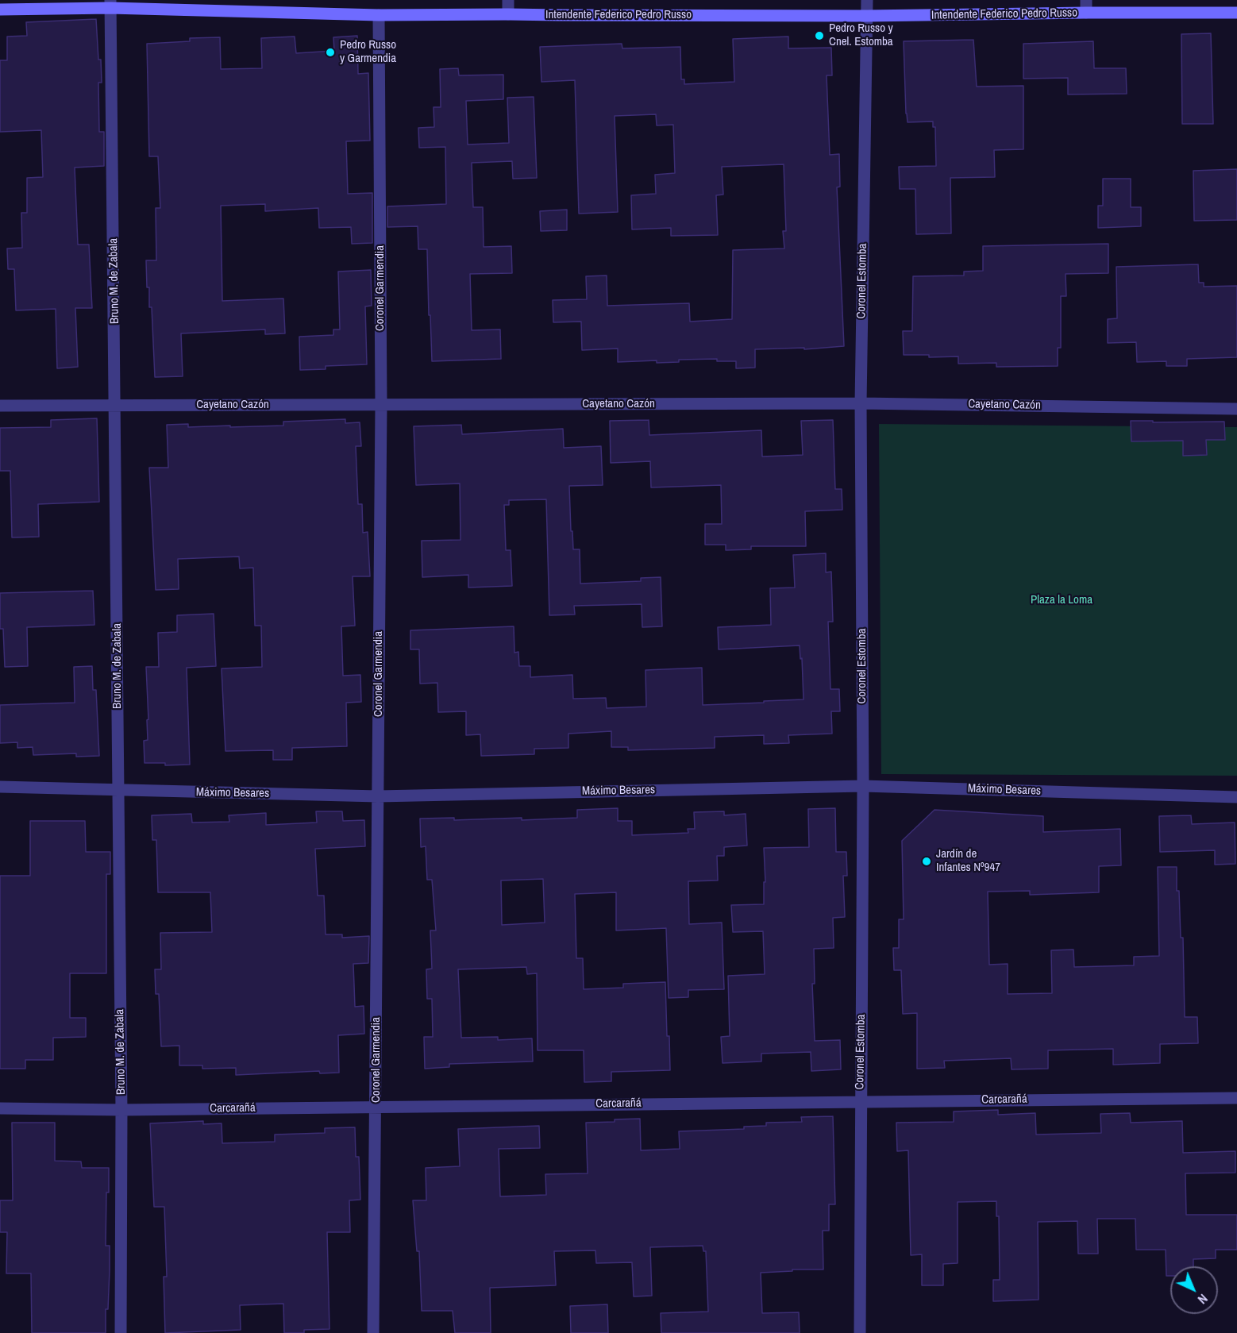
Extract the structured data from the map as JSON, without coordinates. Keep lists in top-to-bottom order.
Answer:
{
  "streets": {
    "street": [
      "Intendente Federico Pedro Russo",
      "Bruno M. de Zabala",
      "Coronel Estomba",
      "Coronel Garmendia",
      "Cayetano Cazón",
      "Máximo Besares",
      "Carcarañá"
    ]
  },
  "crossings": [
    ["Intendente Federico Pedro Russo", "Bruno M. de Zabala"],
    ["Intendente Federico Pedro Russo", "Coronel Estomba"],
    ["Intendente Federico Pedro Russo", "Coronel Garmendia"],
    ["Bruno M. de Zabala", "Cayetano Cazón"],
    ["Bruno M. de Zabala", "Máximo Besares"],
    ["Bruno M. de Zabala", "Carcarañá"],
    ["Coronel Estomba", "Cayetano Cazón"],
    ["Coronel Estomba", "Máximo Besares"],
    ["Coronel Estomba", "Carcarañá"],
    ["Coronel Garmendia", "Cayetano Cazón"],
    ["Coronel Garmendia", "Máximo Besares"],
    ["Coronel Garmendia", "Carcarañá"]
  ],
  "parks": ["Plaza la Loma"],
  "places": ["Pedro Russo y Cnel. Estomba", "Pedro Russo y Garmendia", "Jardín de Infantes Nº947"],
  "north": "bottom right"
}
